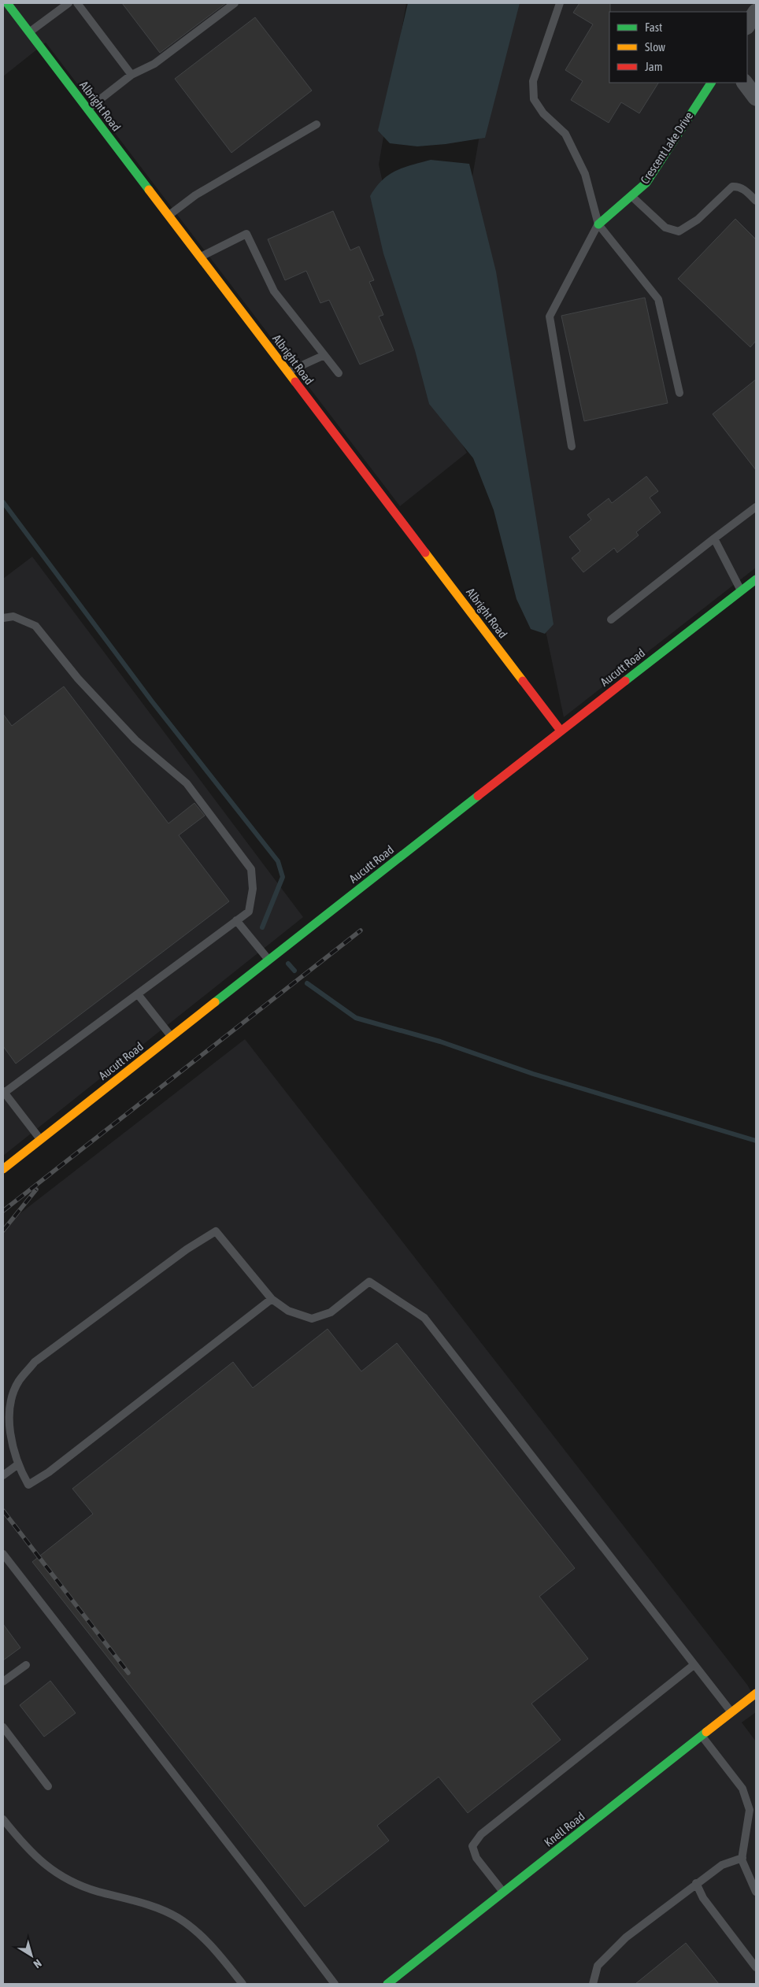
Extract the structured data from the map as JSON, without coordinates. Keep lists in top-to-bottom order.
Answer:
{
  "streets": {
    "street": [
      "Albright Road",
      "Crescent Lake Drive",
      "Aucutt Road",
      "Knell Road"
    ]
  },
  "crossings": [
    ["Albright Road", "Aucutt Road"]
  ],
  "legend": ["Fast", "Slow", "Jam"],
  "north": "bottom right"
}
